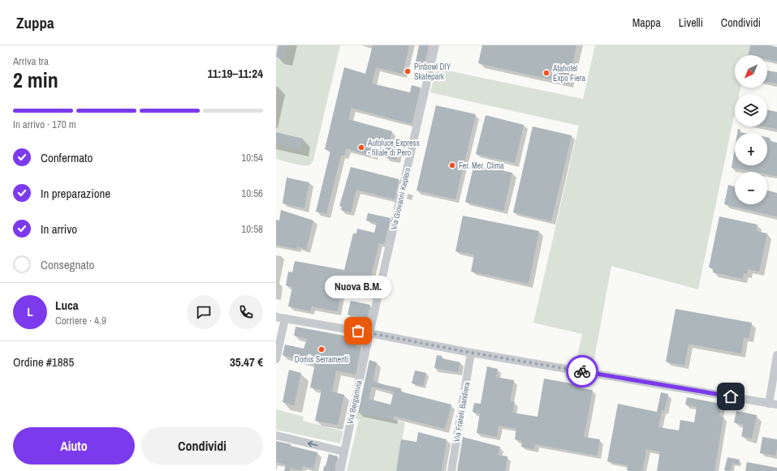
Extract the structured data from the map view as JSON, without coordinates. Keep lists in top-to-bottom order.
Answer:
{
  "streets": {
    "street": ["Via Giovanni Keplero", "Via Bergamina", "Via Fratelli Bandiera"]
  },
  "crossings": [
    ["Via Giovanni Keplero", "Via Bergamina"]
  ],
  "places": [
    "Pinbowl DIY Skatepark",
    "Atahotel Expo Fiera",
    "Autoluce Express - filiale di Pero",
    "Fer. Mer. Clima",
    "Nuova B.M.",
    "Domis Serramenti"
  ],
  "north": "bottom left",
  "page": {
    "header": "Zuppa",
    "nav": ["Mappa", "Livelli", "Condividi"],
    "heading": ["2 min", "Arriva tra", "11:19–11:24"],
    "panel": [
      "Luca",
      "Corriere · 4.9",
      "Ordine #1885",
      "35.47 €"
    ],
    "map_buttons": ["+", "−"],
    "bar": "In arrivo · 170 m",
    "list": [
      ["Confermato", "10:54"],
      ["In preparazione", "10:56"],
      ["In arrivo", "10:58"],
      "Consegnato"
    ],
    "bubble": "Nuova B.M.",
    "round": "L",
    "buttons": ["Aiuto", "Condividi"]
  }
}
